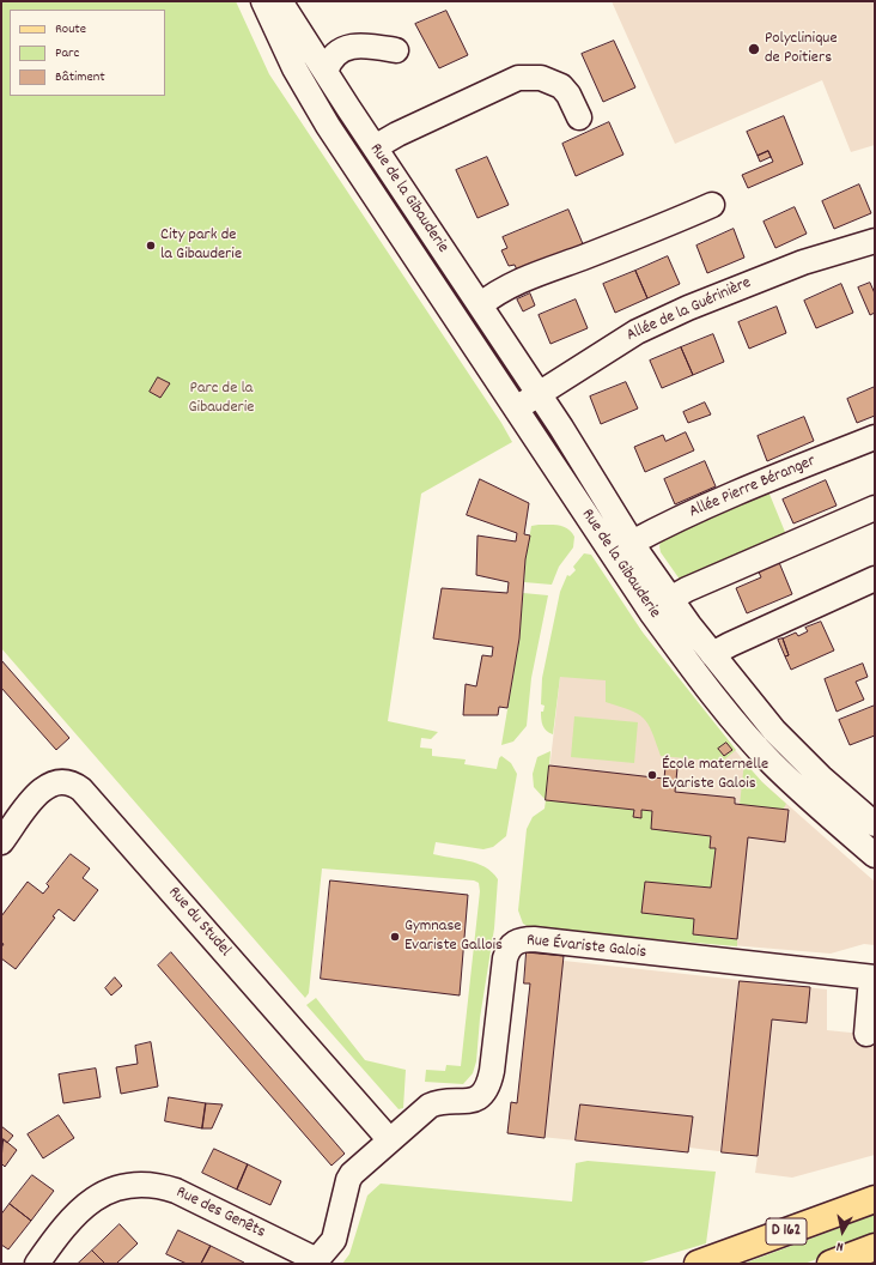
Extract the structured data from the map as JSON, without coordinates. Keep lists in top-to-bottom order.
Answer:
{
  "streets": {
    "main road": ["D 162"],
    "street": [
      "Rue de la Gibauderie",
      "Allée de la Guérinière",
      "Allée Pierre Béranger",
      "Rue du Studel",
      "Rue Évariste Galois",
      "Rue des Genêts"
    ]
  },
  "crossings": [
    ["Rue de la Gibauderie", "Allée de la Guérinière"],
    ["Rue de la Gibauderie", "Allée Pierre Béranger"],
    ["Rue du Studel", "Rue Évariste Galois"],
    ["Rue Évariste Galois", "Rue des Genêts"]
  ],
  "parks": ["Parc de la Gibauderie"],
  "places": [
    "Polyclinique de Poitiers",
    "City park de la Gibauderie",
    "École maternelle Evariste Galois",
    "Gymnase Evariste Gallois"
  ],
  "legend": ["Route", "Parc", "Bâtiment"],
  "north": "bottom"
}
